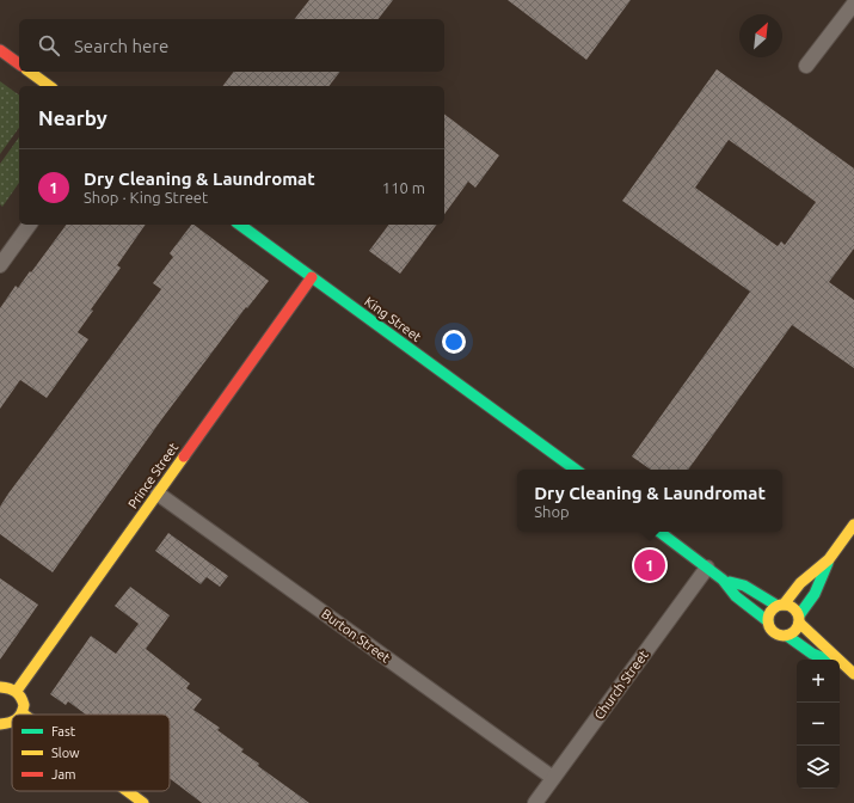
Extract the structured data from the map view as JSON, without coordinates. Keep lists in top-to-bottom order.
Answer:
{
  "streets": {
    "street": [
      "King Street",
      "Prince Street",
      "Burton Street",
      "Church Street"
    ]
  },
  "crossings": [
    ["King Street", "Prince Street"],
    ["Prince Street", "Burton Street"],
    ["Burton Street", "Church Street"]
  ],
  "legend": ["Fast", "Slow", "Jam"],
  "north": "top right",
  "page": {
    "search": "Search here",
    "heading": "Nearby",
    "list": [
      {
        "mark": "1",
        "name": "Dry Cleaning & Laundromat",
        "note": "Shop · King Street",
        "value": "110 m"
      }
    ],
    "popup": ["Dry Cleaning & Laundromat", "Shop"],
    "pins": "1",
    "map_buttons": ["+", "−"]
  }
}
